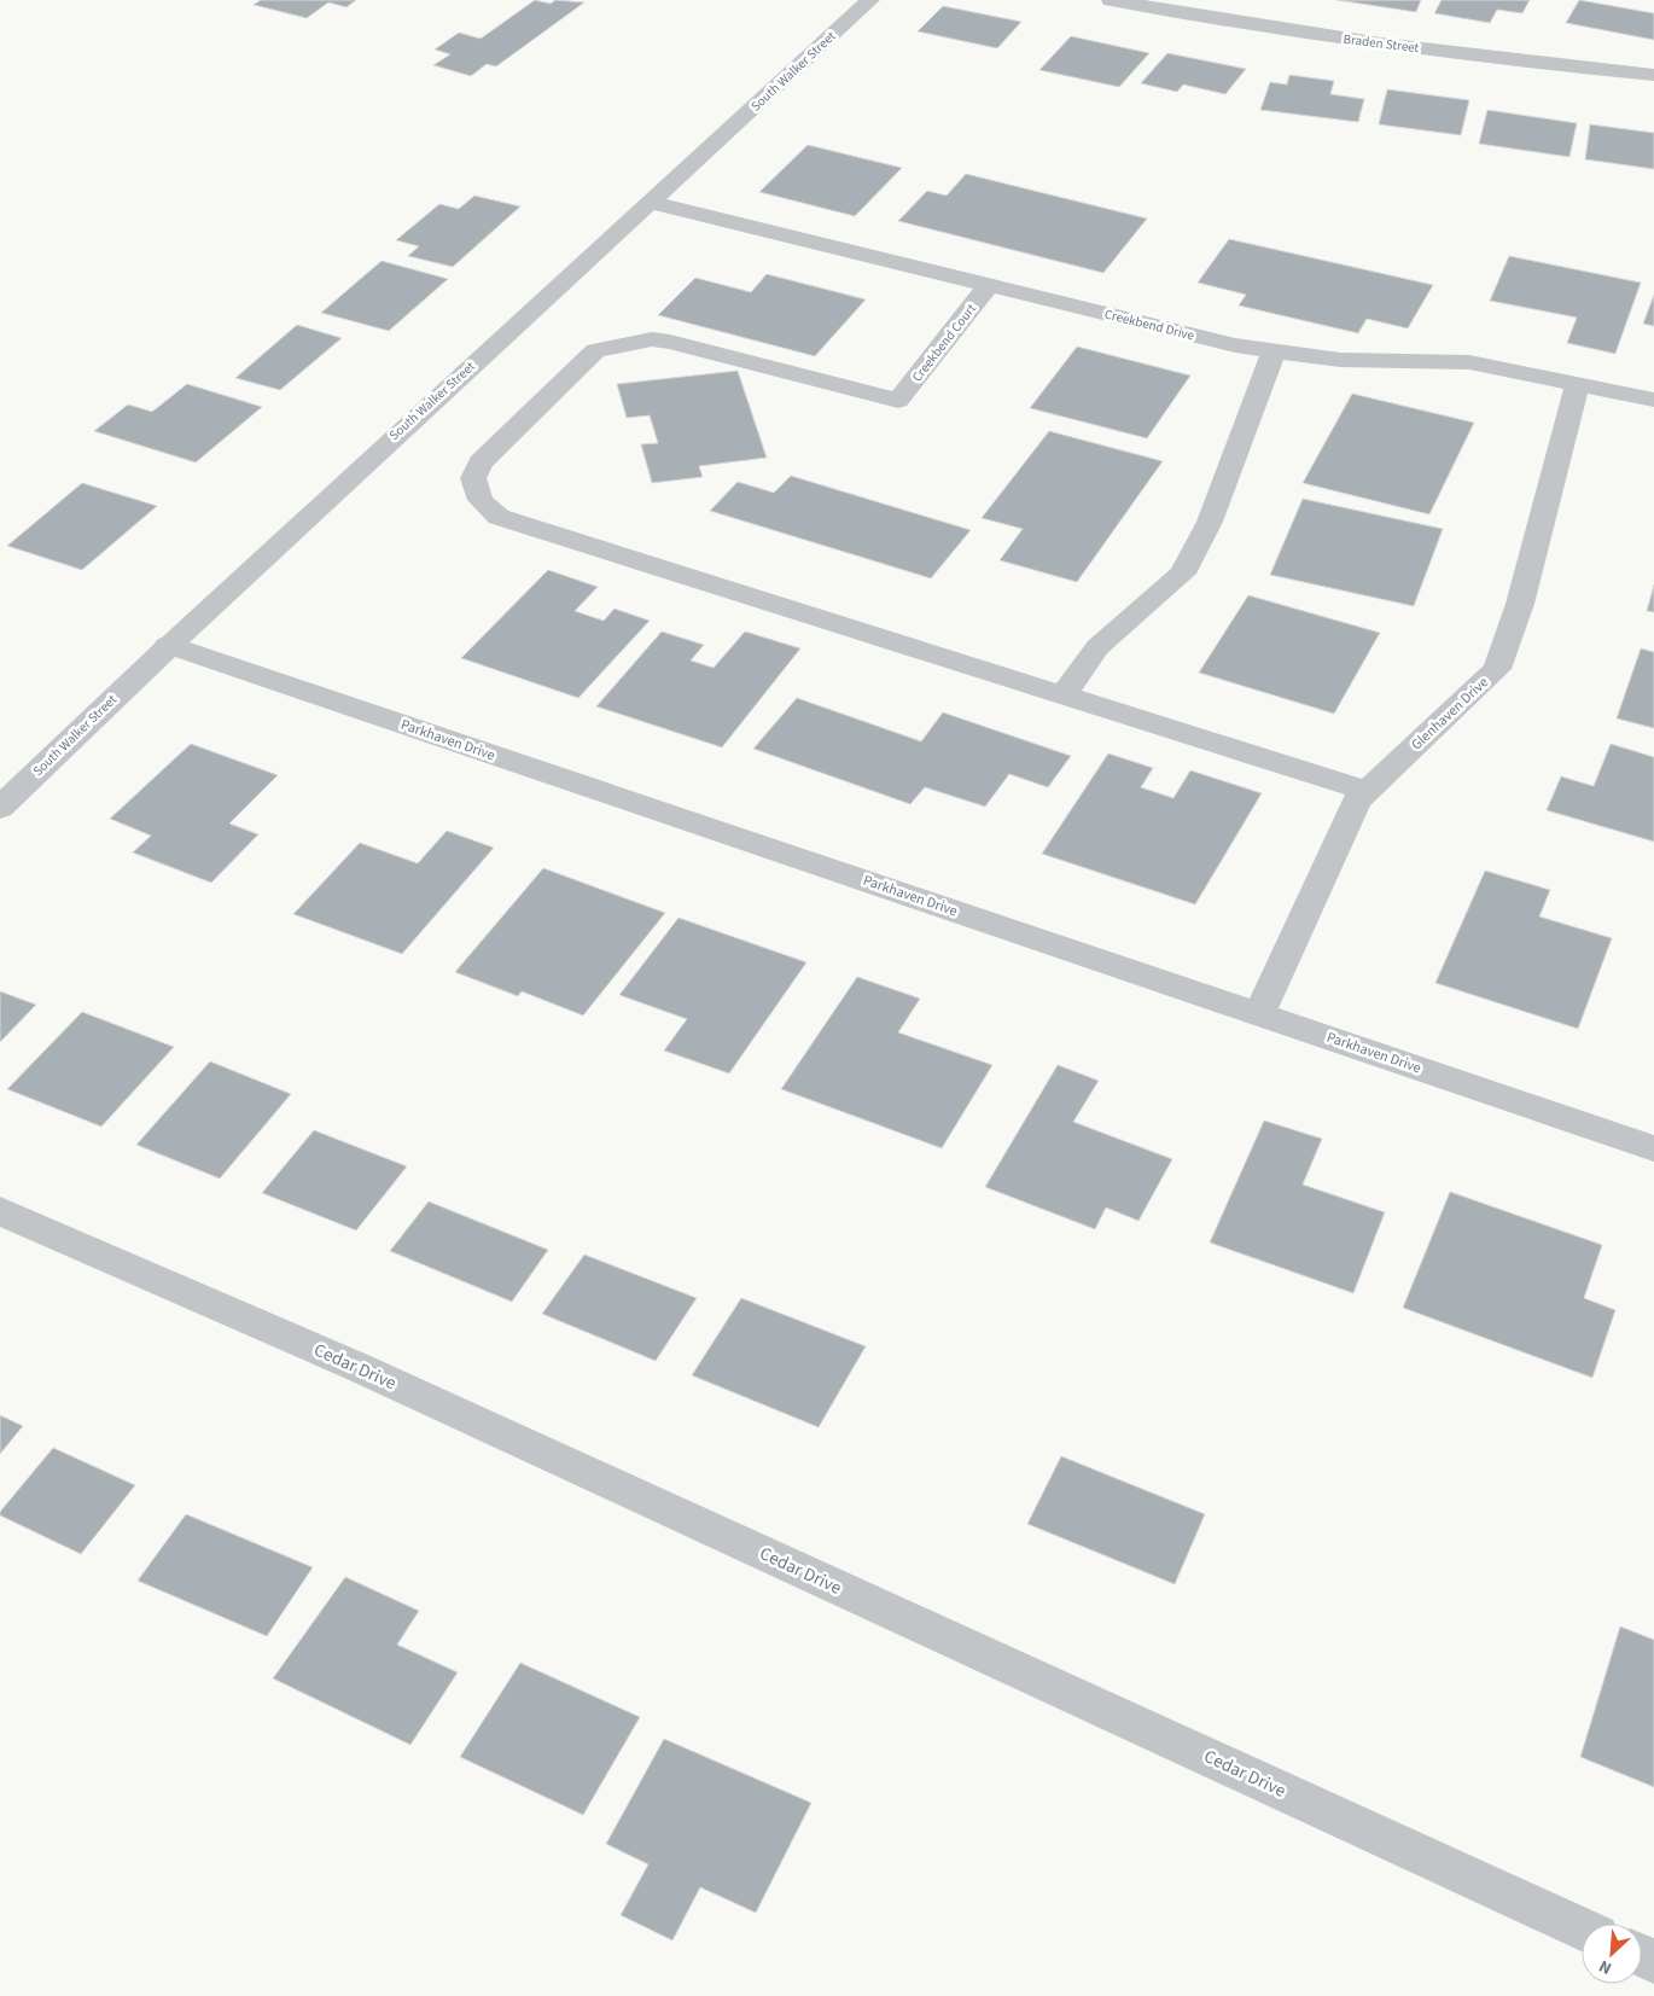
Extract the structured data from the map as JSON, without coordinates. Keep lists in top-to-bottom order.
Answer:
{
  "streets": {
    "street": [
      "Braden Street",
      "South Walker Street",
      "Creekbend Drive",
      "Creekbend Court",
      "Glenhaven Drive",
      "Parkhaven Drive",
      "Cedar Drive"
    ]
  },
  "crossings": [
    ["South Walker Street", "Creekbend Drive"],
    ["South Walker Street", "Parkhaven Drive"],
    ["Creekbend Drive", "Creekbend Court"],
    ["Creekbend Drive", "Glenhaven Drive"],
    ["Glenhaven Drive", "Parkhaven Drive"]
  ],
  "north": "bottom left"
}
